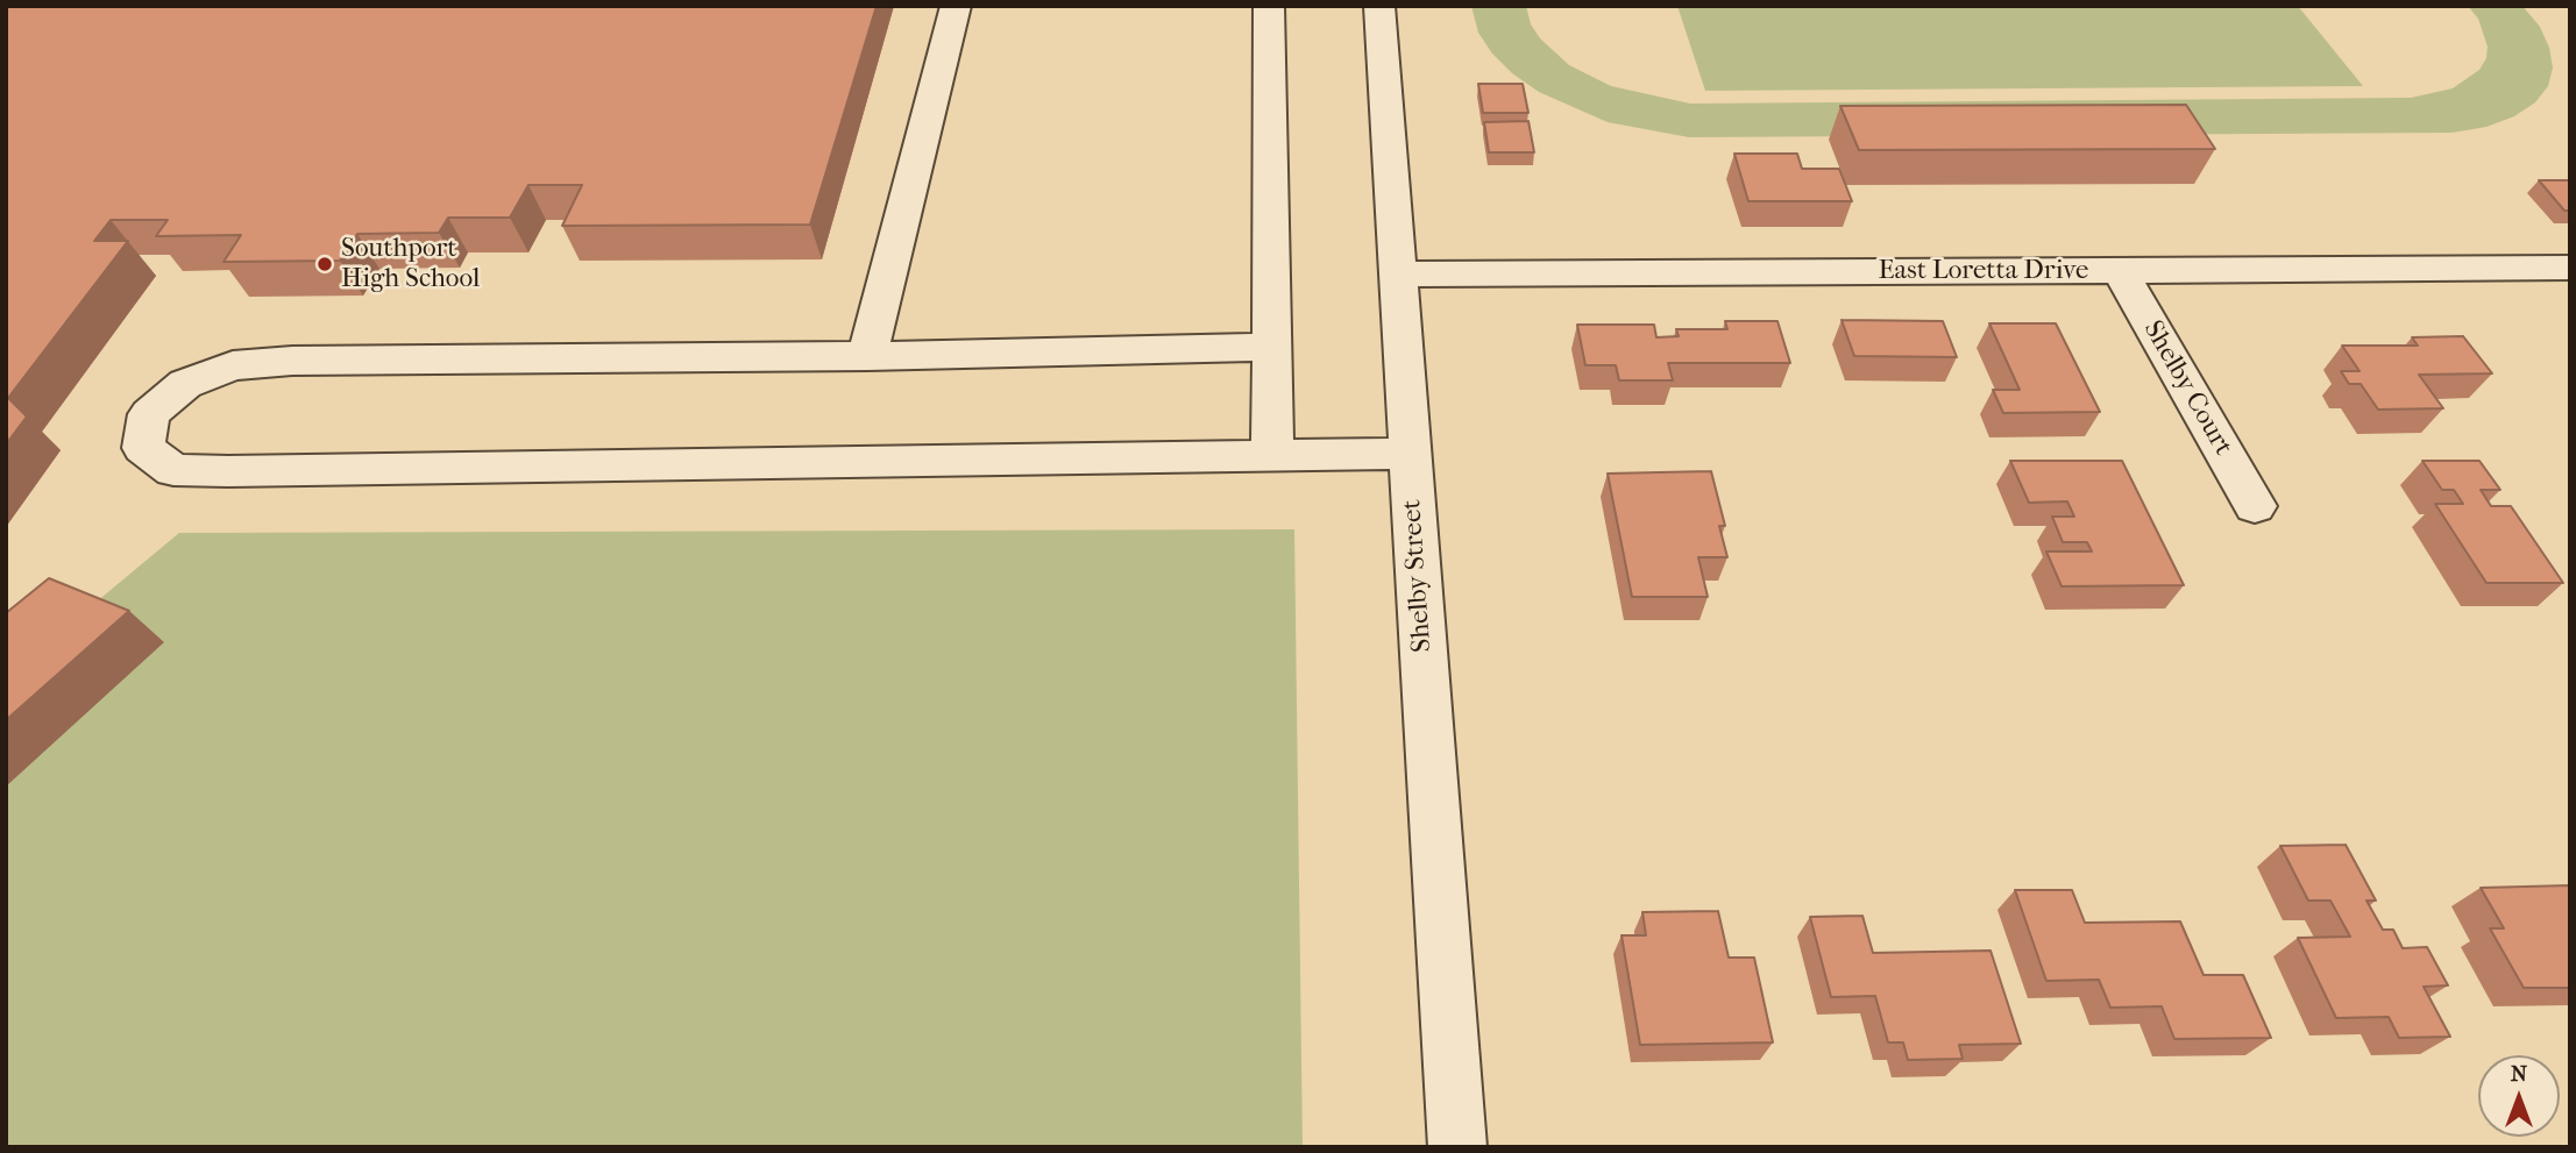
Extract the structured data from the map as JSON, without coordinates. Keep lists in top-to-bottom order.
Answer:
{
  "streets": {
    "street": ["East Loretta Drive", "Shelby Court", "Shelby Street"]
  },
  "crossings": [
    ["East Loretta Drive", "Shelby Court"],
    ["East Loretta Drive", "Shelby Street"]
  ],
  "places": ["Southport High School"],
  "north": "top"
}
